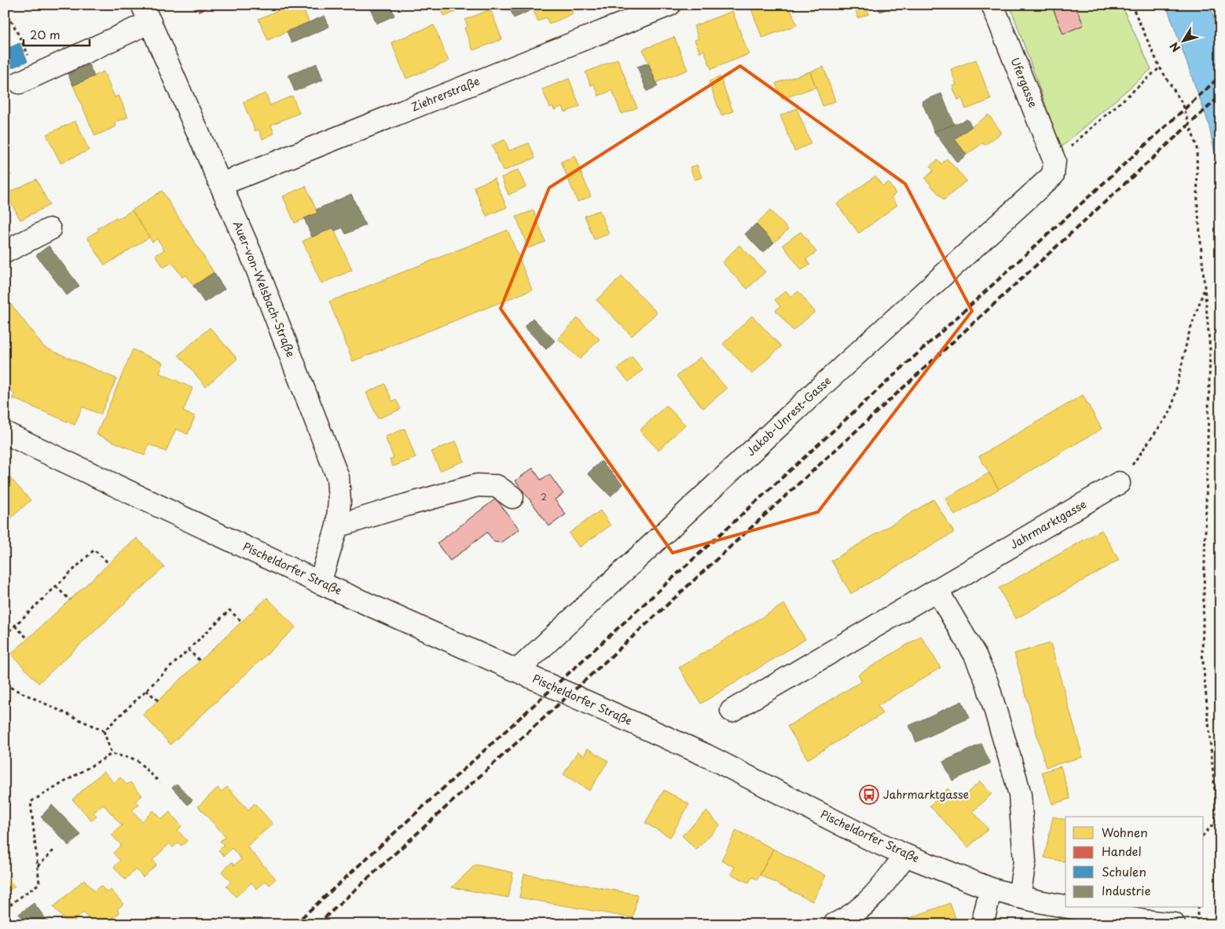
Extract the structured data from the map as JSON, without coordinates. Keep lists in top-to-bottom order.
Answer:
{
  "streets": {
    "street": [
      "Ufergasse",
      "Ziehrerstraße",
      "Auer-von-Welsbach-Straße",
      "Jakob-Unrest-Gasse",
      "Jahrmarktgasse",
      "Pischeldorfer Straße"
    ]
  },
  "crossings": [
    ["Ufergasse", "Jakob-Unrest-Gasse"],
    ["Ziehrerstraße", "Auer-von-Welsbach-Straße"],
    ["Auer-von-Welsbach-Straße", "Pischeldorfer Straße"],
    ["Jakob-Unrest-Gasse", "Pischeldorfer Straße"]
  ],
  "places": {
    "bus stop": ["Jahrmarktgasse"]
  },
  "house_numbers": ["2"],
  "legend": [
    "Wohnen",
    "Handel",
    "Schulen",
    "Industrie"
  ],
  "scale_bar": "20 m",
  "north": "bottom left"
}
